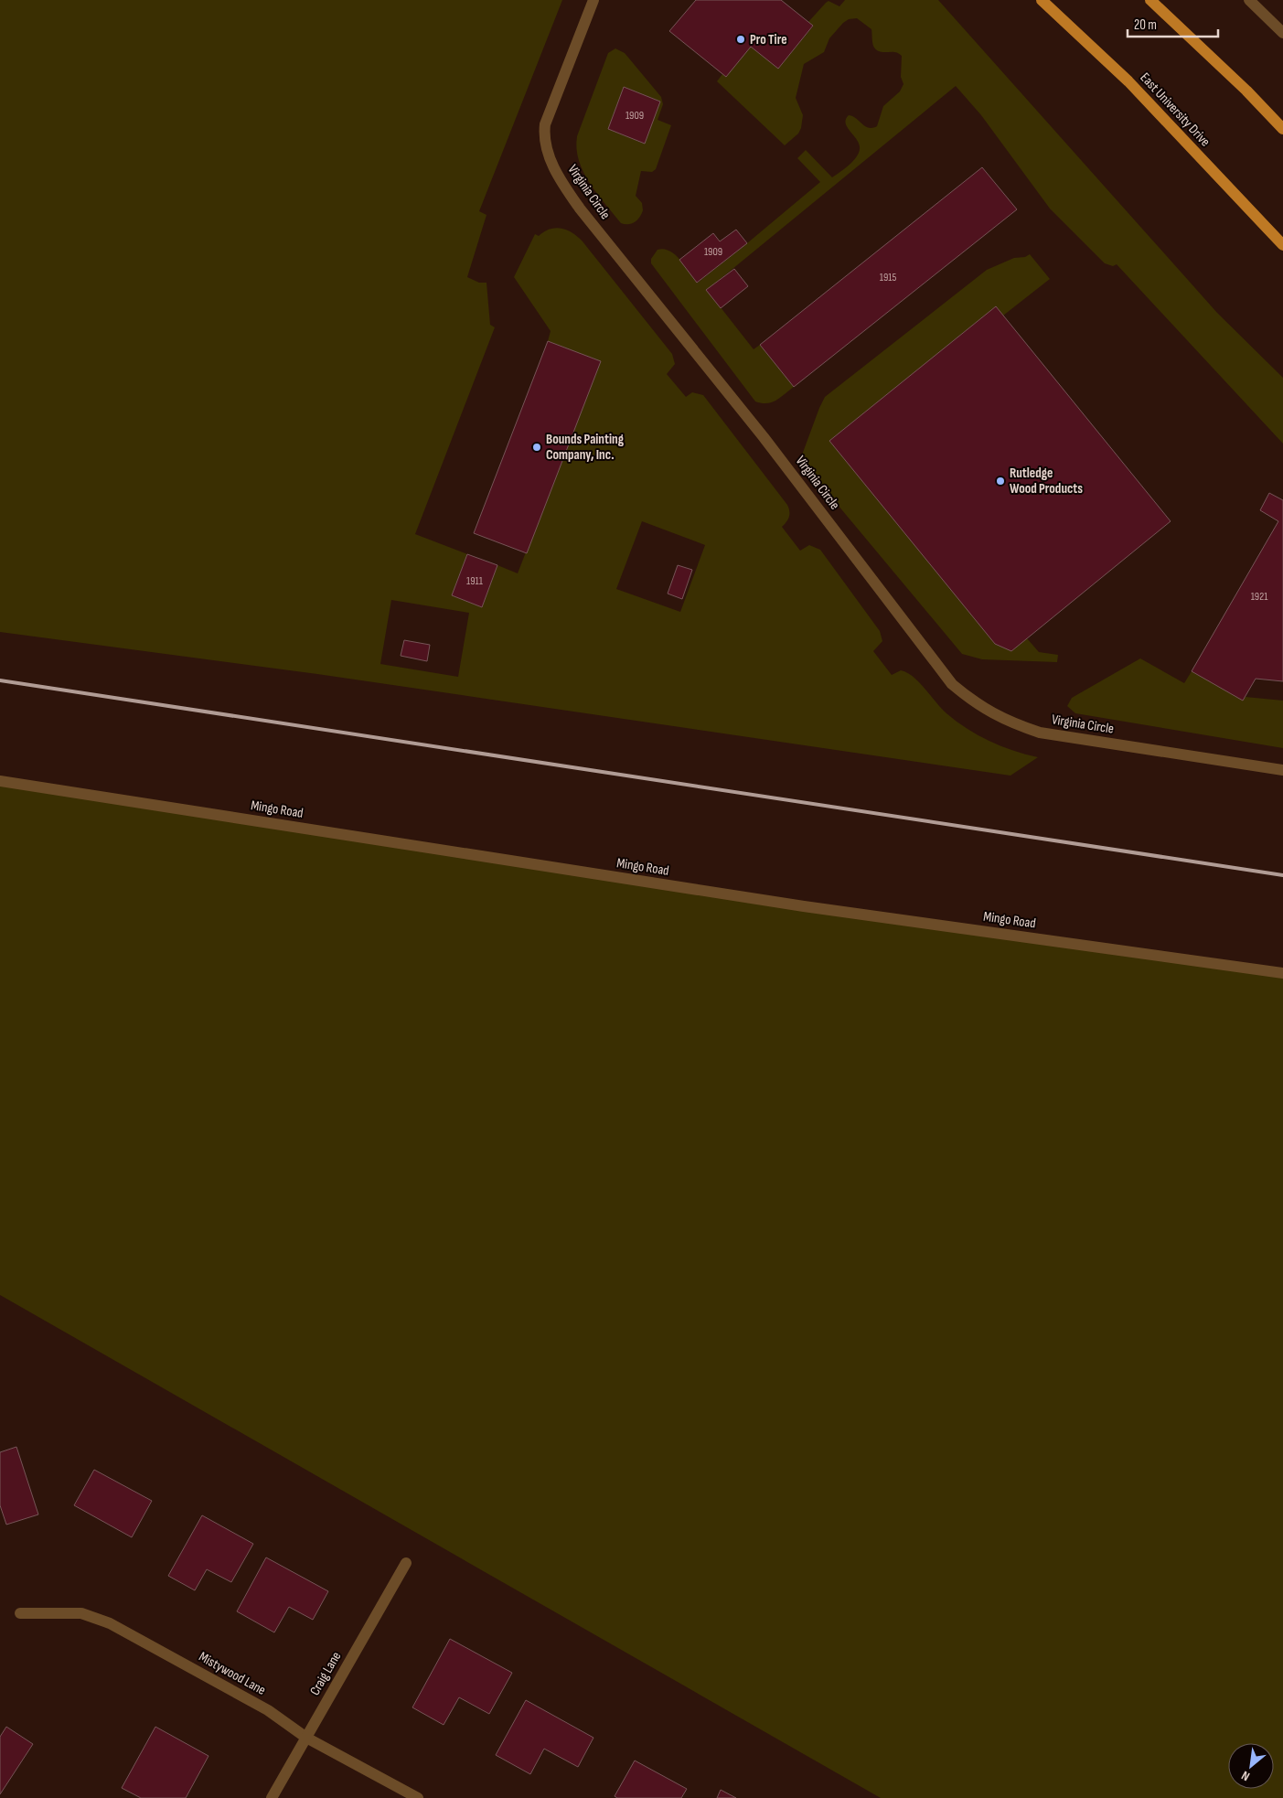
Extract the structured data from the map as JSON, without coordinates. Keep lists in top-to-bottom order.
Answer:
{
  "streets": {
    "main road": ["East University Drive"],
    "street": [
      "Virginia Circle",
      "Mingo Road",
      "Mistywood Lane",
      "Craig Lane"
    ]
  },
  "crossings": [
    ["Mistywood Lane", "Craig Lane"]
  ],
  "places": ["Pro Tire", "Bounds Painting Company, Inc.", "Rutledge Wood Products"],
  "house_numbers": [
    "1909",
    "1909",
    "1915",
    "1911",
    "1921"
  ],
  "scale_bar": "20 m",
  "north": "bottom left"
}
